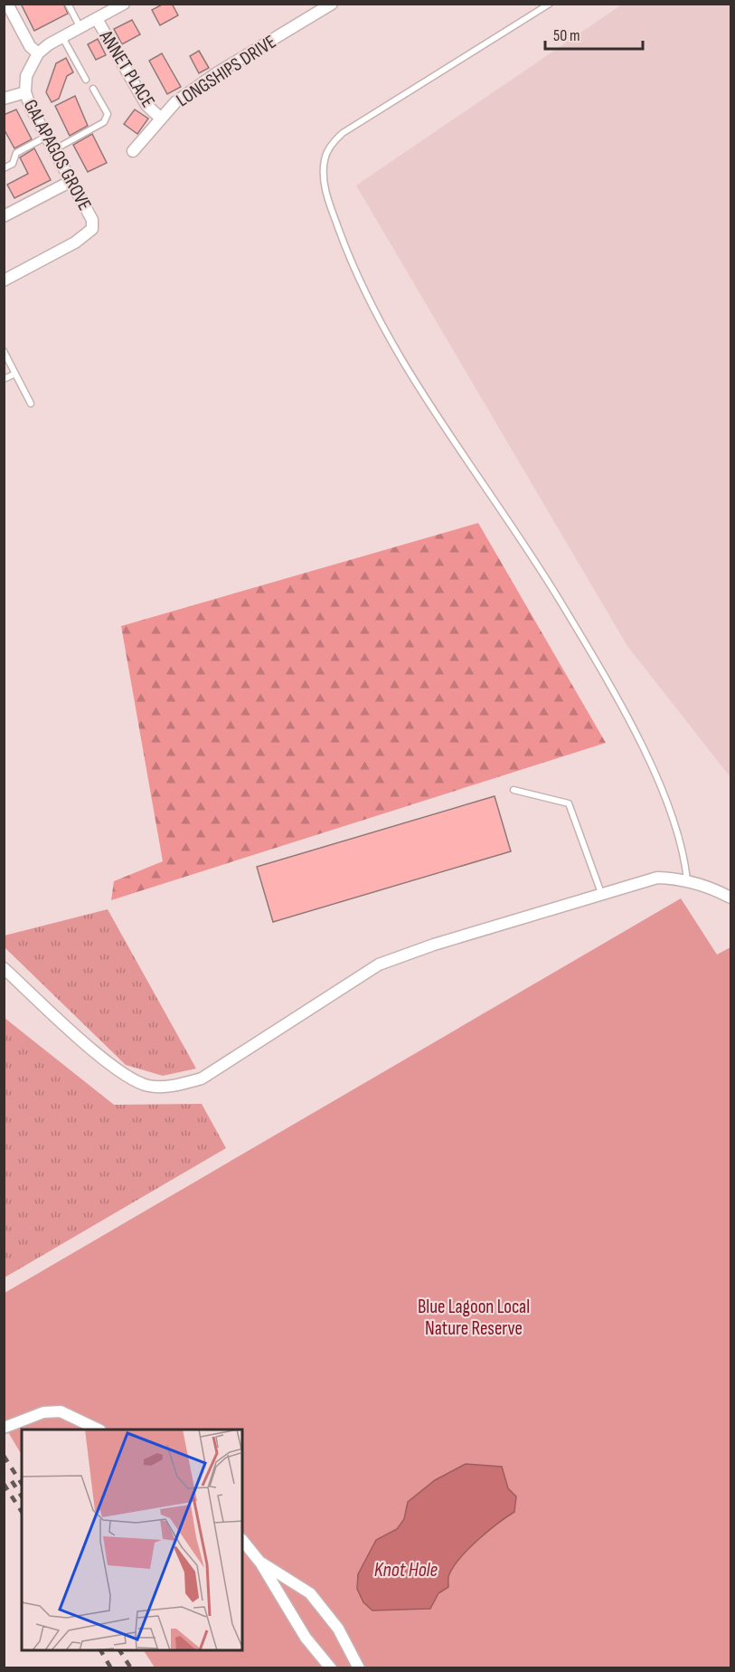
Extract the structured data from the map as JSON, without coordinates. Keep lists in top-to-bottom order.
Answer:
{
  "streets": {
    "street": ["ANNET PLACE", "LONGSHIPS DRIVE", "GALAPAGOS GROVE"]
  },
  "crossings": [
    ["ANNET PLACE", "LONGSHIPS DRIVE"]
  ],
  "water": ["Knot Hole"],
  "parks": ["Blue Lagoon Local Nature Reserve"],
  "scale_bar": "50 m"
}
